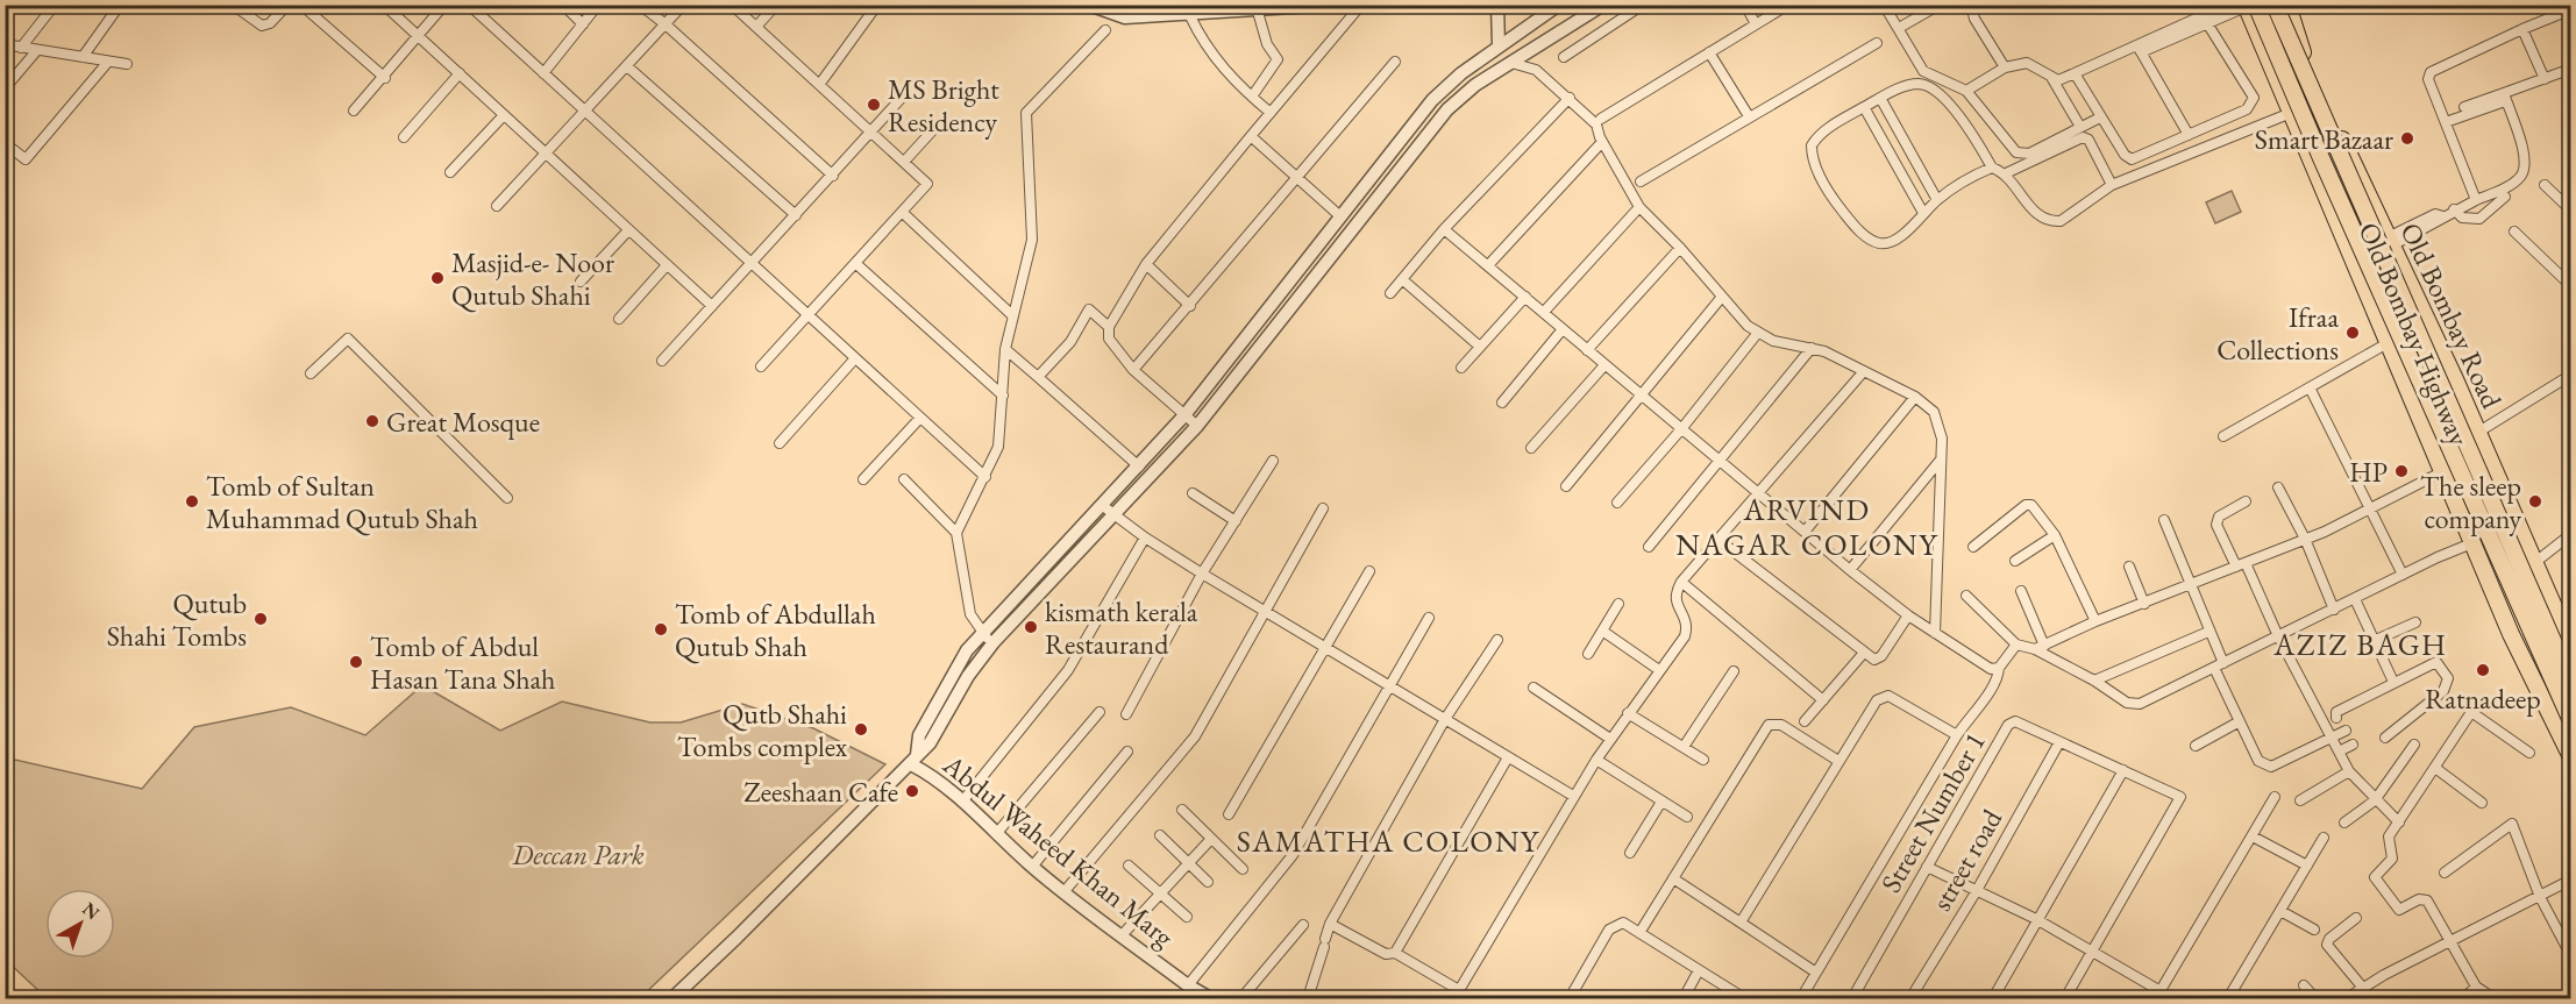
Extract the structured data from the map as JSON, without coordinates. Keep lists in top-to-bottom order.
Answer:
{
  "streets": {
    "main road": ["Old Bombay Road", "Old Bombay Highway"],
    "street": ["Street Number 1", "Abdul Waheed Khan Marg", "street road"]
  },
  "crossings": [
    ["Street Number 1", "street road"]
  ],
  "districts": ["ARVIND NAGAR COLONY", "AZIZ BAGH", "SAMATHA COLONY"],
  "parks": ["Deccan Park"],
  "places": [
    "MS Bright Residency",
    "Smart Bazaar",
    "Masjid-e- Noor Qutub Shahi",
    "Ifraa Collections",
    "Great Mosque",
    "HP",
    "Tomb of Sultan Muhammad Qutub Shah",
    "The sleep company",
    "Qutub Shahi Tombs",
    "kismath kerala Restaurand",
    "Tomb of Abdullah Qutub Shah",
    "Tomb of Abdul Hasan Tana Shah",
    "Ratnadeep",
    "Qutb Shahi Tombs complex",
    "Zeeshaan Cafe"
  ],
  "north": "top right"
}
